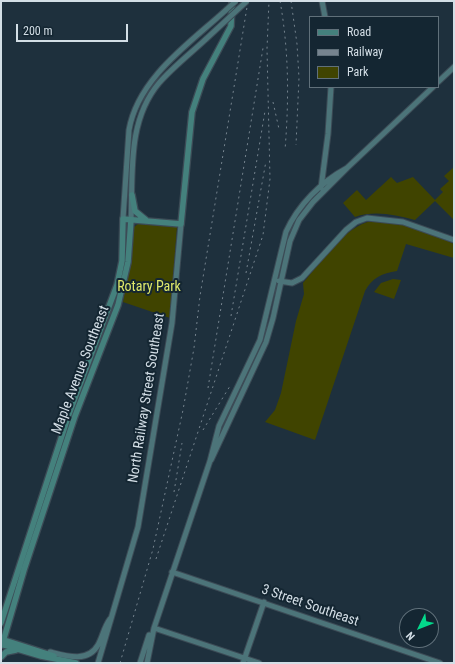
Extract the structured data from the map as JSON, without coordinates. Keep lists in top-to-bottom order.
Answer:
{
  "streets": {
    "main road": ["Maple Avenue Southeast", "North Railway Street Southeast", "3 Street Southeast"]
  },
  "parks": ["Rotary Park"],
  "legend": ["Road", "Railway", "Park"],
  "scale_bar": "200 m",
  "north": "bottom left"
}
